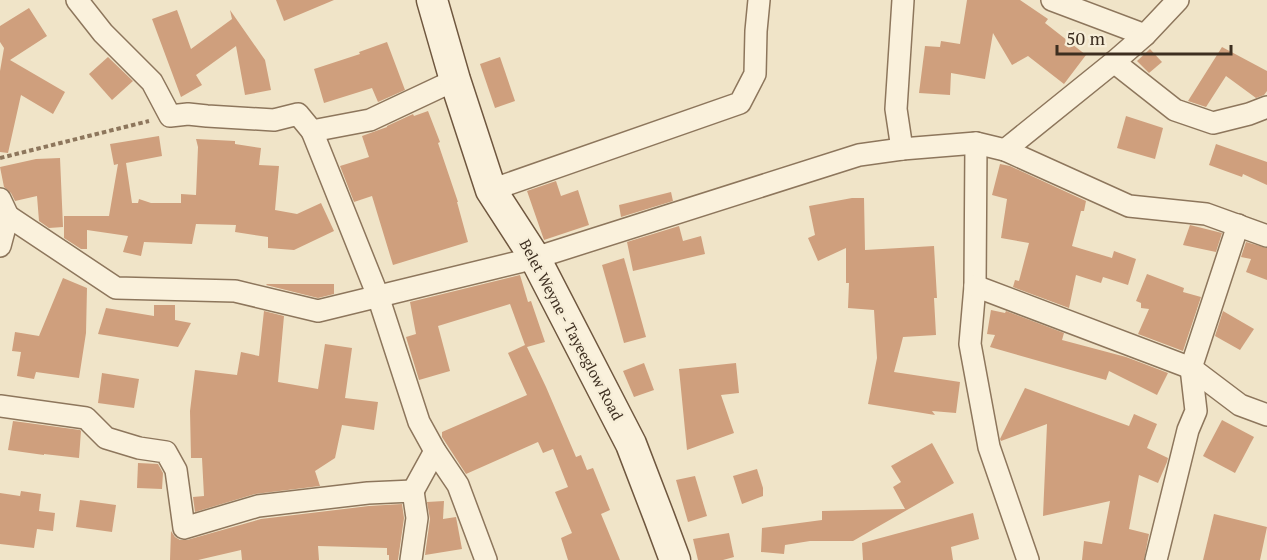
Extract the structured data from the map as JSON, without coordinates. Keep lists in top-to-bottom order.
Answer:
{
  "streets": {
    "main road": ["Belet Weyne - Tayeeglow Road"]
  },
  "scale_bar": "50 m"
}
